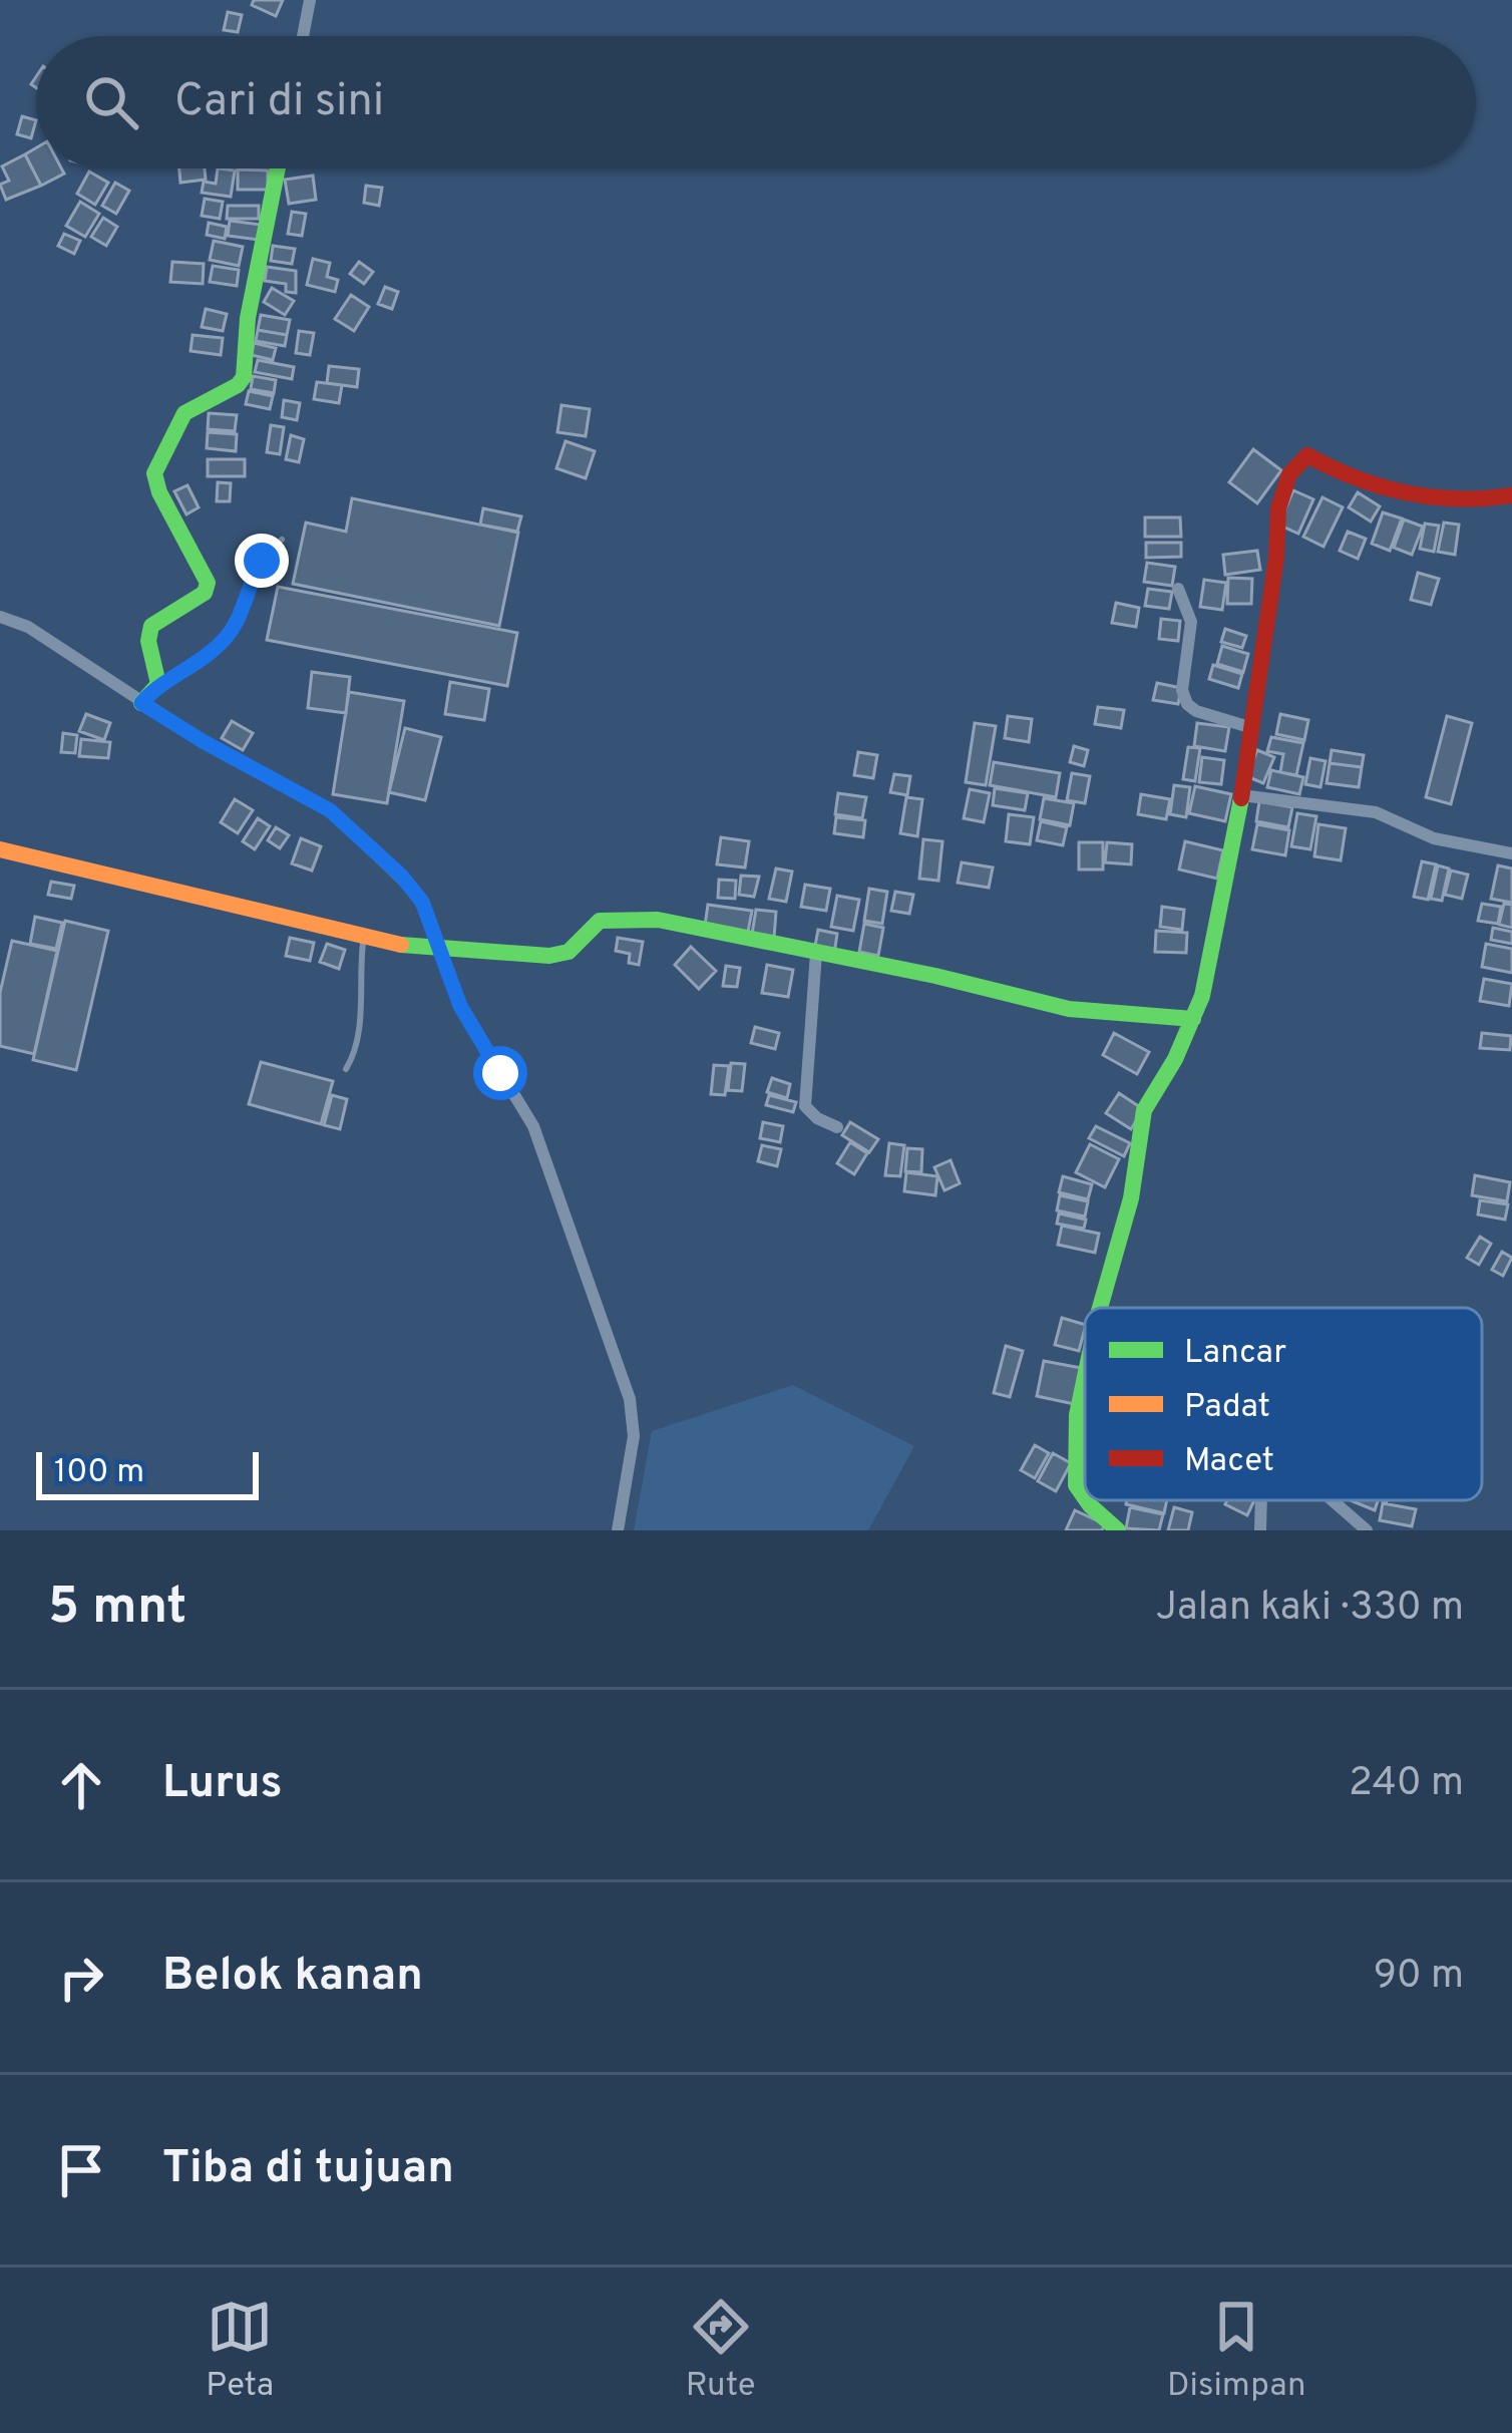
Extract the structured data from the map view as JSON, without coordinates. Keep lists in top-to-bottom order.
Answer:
{
  "legend": ["Lancar", "Padat", "Macet"],
  "scale_bar": "100 m",
  "page": {
    "search": "Cari di sini",
    "scale": "100 m",
    "heading": ["5 mnt", "Jalan kaki · 330 m"],
    "list": [
      ["Lurus", "240 m"],
      ["Belok kanan", "90 m"],
      "Tiba di tujuan"
    ],
    "nav": ["Peta", "Rute", "Disimpan"]
  }
}
